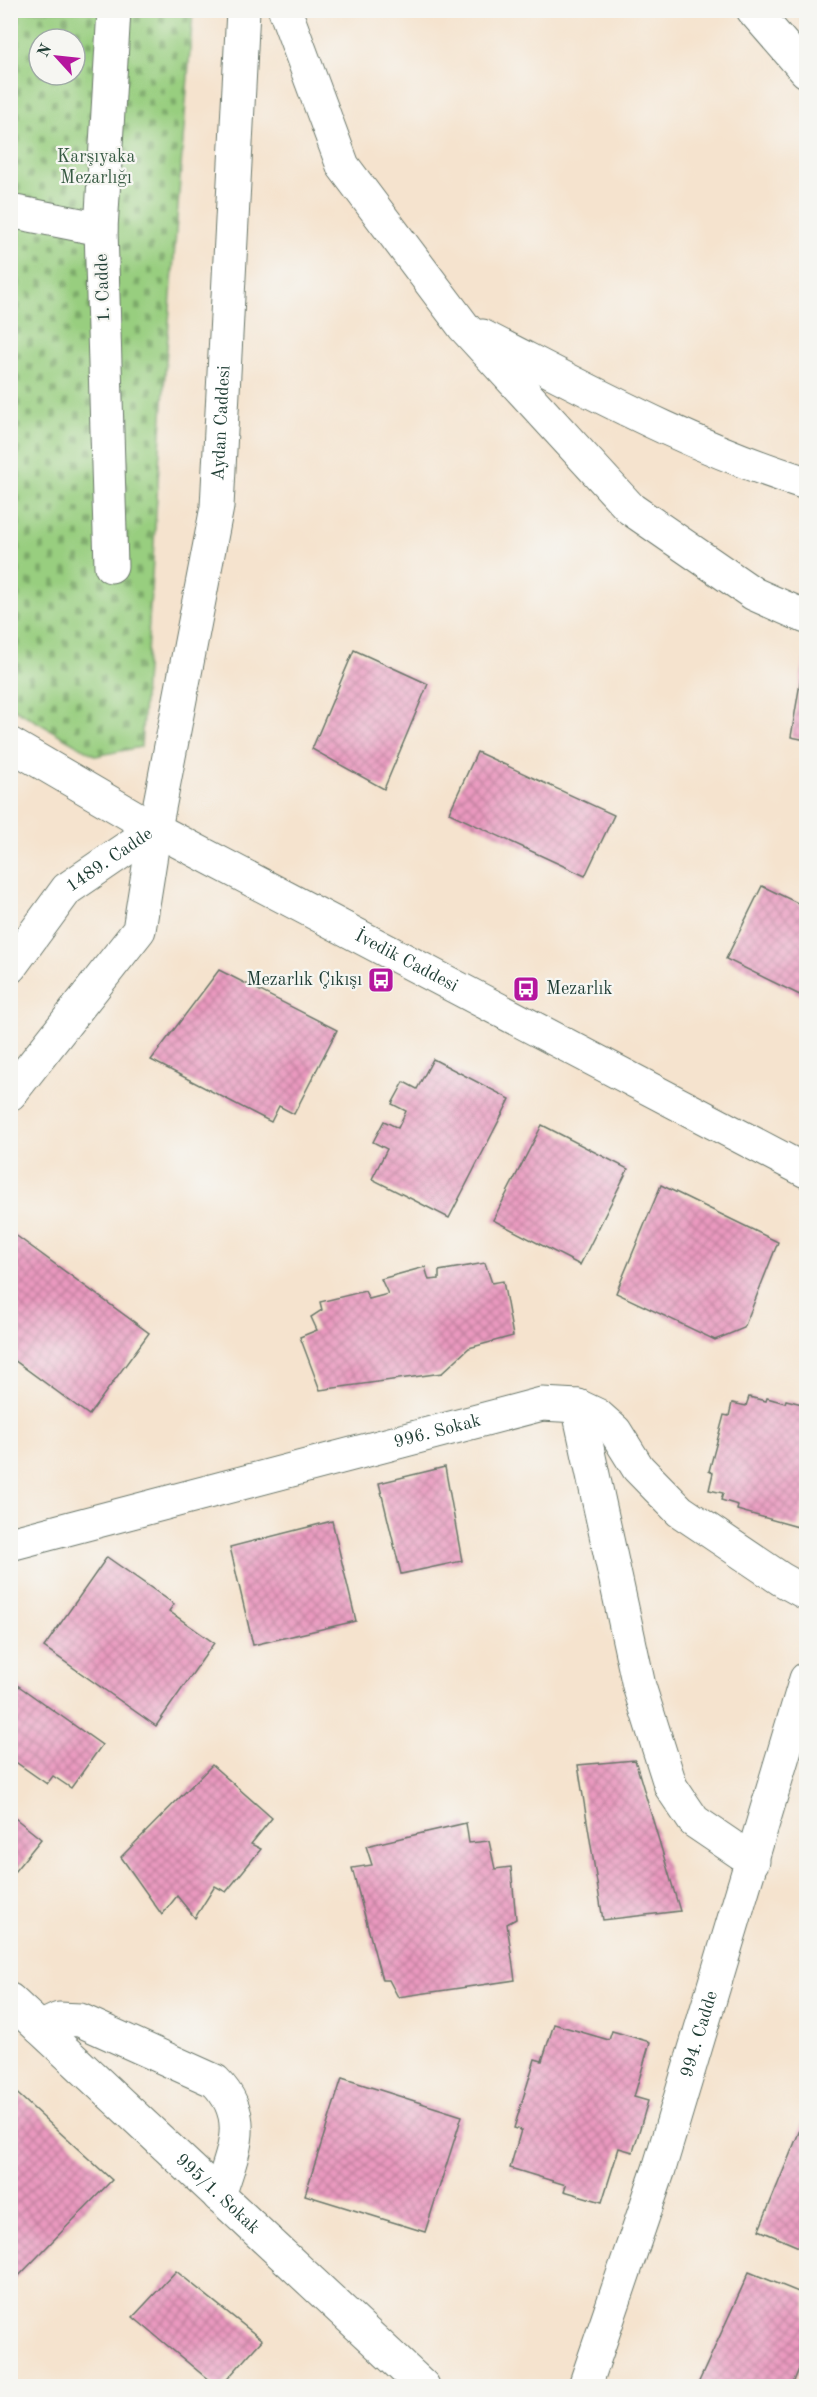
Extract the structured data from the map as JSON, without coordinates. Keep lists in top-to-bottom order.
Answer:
{
  "streets": {
    "street": [
      "1. Cadde",
      "Aydan Caddesi",
      "1489. Cadde",
      "İvedik Caddesi",
      "996. Sokak",
      "994. Cadde",
      "995/1. Sokak"
    ]
  },
  "crossings": [
    ["Aydan Caddesi", "1489. Cadde"],
    ["Aydan Caddesi", "İvedik Caddesi"],
    ["1489. Cadde", "İvedik Caddesi"]
  ],
  "parks": ["Karşıyaka Mezarlığı"],
  "places": {
    "bus stop": ["Mezarlık Çıkışı", "Mezarlık"]
  },
  "north": "top left"
}
